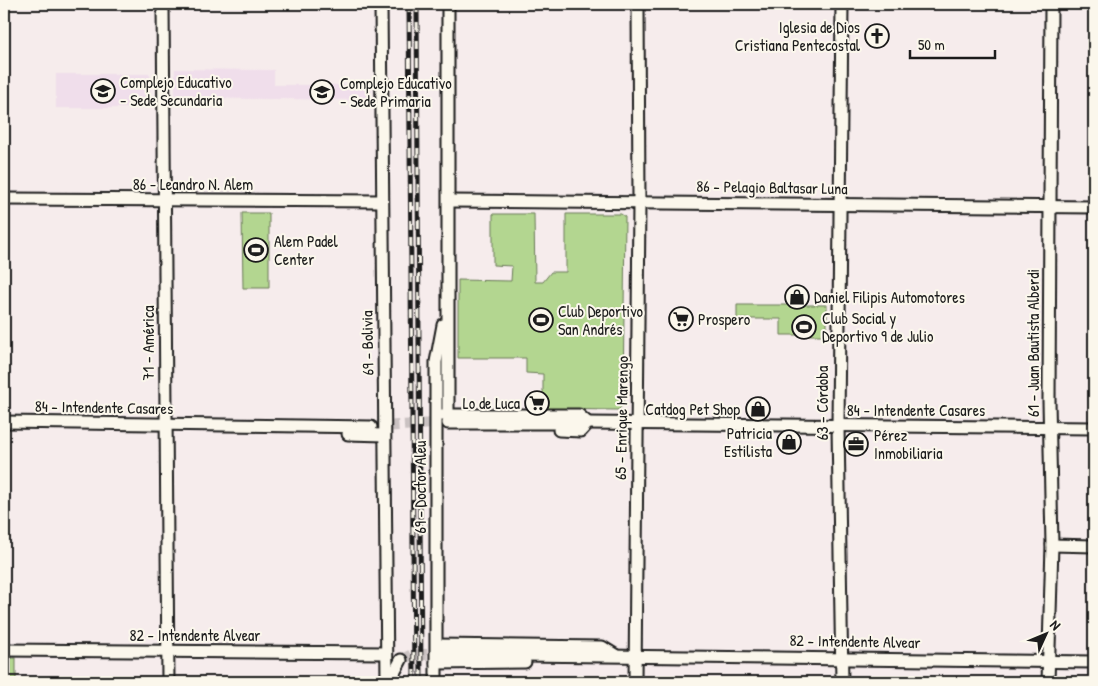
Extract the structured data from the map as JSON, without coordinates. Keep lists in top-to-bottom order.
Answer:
{
  "streets": {
    "street": [
      "86 - Leandro N. Alem",
      "86 - Pelagio Baltasar Luna",
      "71 - América",
      "69 - Bolivia",
      "61 - Juan Bautista Alberdi",
      "63 - Córdoba",
      "84 - Intendente Casares",
      "65 - Enrique Marengo",
      "69 - Doctor Aleu",
      "82 - Intendente Alvear"
    ]
  },
  "crossings": [
    ["86 - Leandro N. Alem", "71 - América"],
    ["86 - Leandro N. Alem", "69 - Bolivia"],
    ["86 - Pelagio Baltasar Luna", "61 - Juan Bautista Alberdi"],
    ["86 - Pelagio Baltasar Luna", "63 - Córdoba"],
    ["86 - Pelagio Baltasar Luna", "65 - Enrique Marengo"],
    ["86 - Pelagio Baltasar Luna", "69 - Doctor Aleu"],
    ["71 - América", "84 - Intendente Casares"],
    ["71 - América", "82 - Intendente Alvear"],
    ["69 - Bolivia", "84 - Intendente Casares"],
    ["69 - Bolivia", "82 - Intendente Alvear"],
    ["61 - Juan Bautista Alberdi", "84 - Intendente Casares"],
    ["61 - Juan Bautista Alberdi", "82 - Intendente Alvear"],
    ["63 - Córdoba", "84 - Intendente Casares"],
    ["63 - Córdoba", "82 - Intendente Alvear"],
    ["84 - Intendente Casares", "65 - Enrique Marengo"],
    ["84 - Intendente Casares", "69 - Doctor Aleu"],
    ["65 - Enrique Marengo", "82 - Intendente Alvear"],
    ["69 - Doctor Aleu", "82 - Intendente Alvear"]
  ],
  "places": {
    "church": ["Iglesia de Dios Cristiana Pentecostal"],
    "school or university": ["Complejo Educativo - Sede Secundaria", "Complejo Educativo - Sede Primaria"],
    "sports": ["Alem Padel Center", "Club Deportivo San Andrés", "Club Social y Deportivo 9 de Julio"],
    "shop": ["Daniel Filipis Automotores", "Catdog Pet Shop", "Patricia Estilista"],
    "supermarket": ["Prospero", "Lo de Luca"],
    "office": ["Pérez Inmobiliaria"]
  },
  "scale_bar": "50 m",
  "north": "top right"
}
